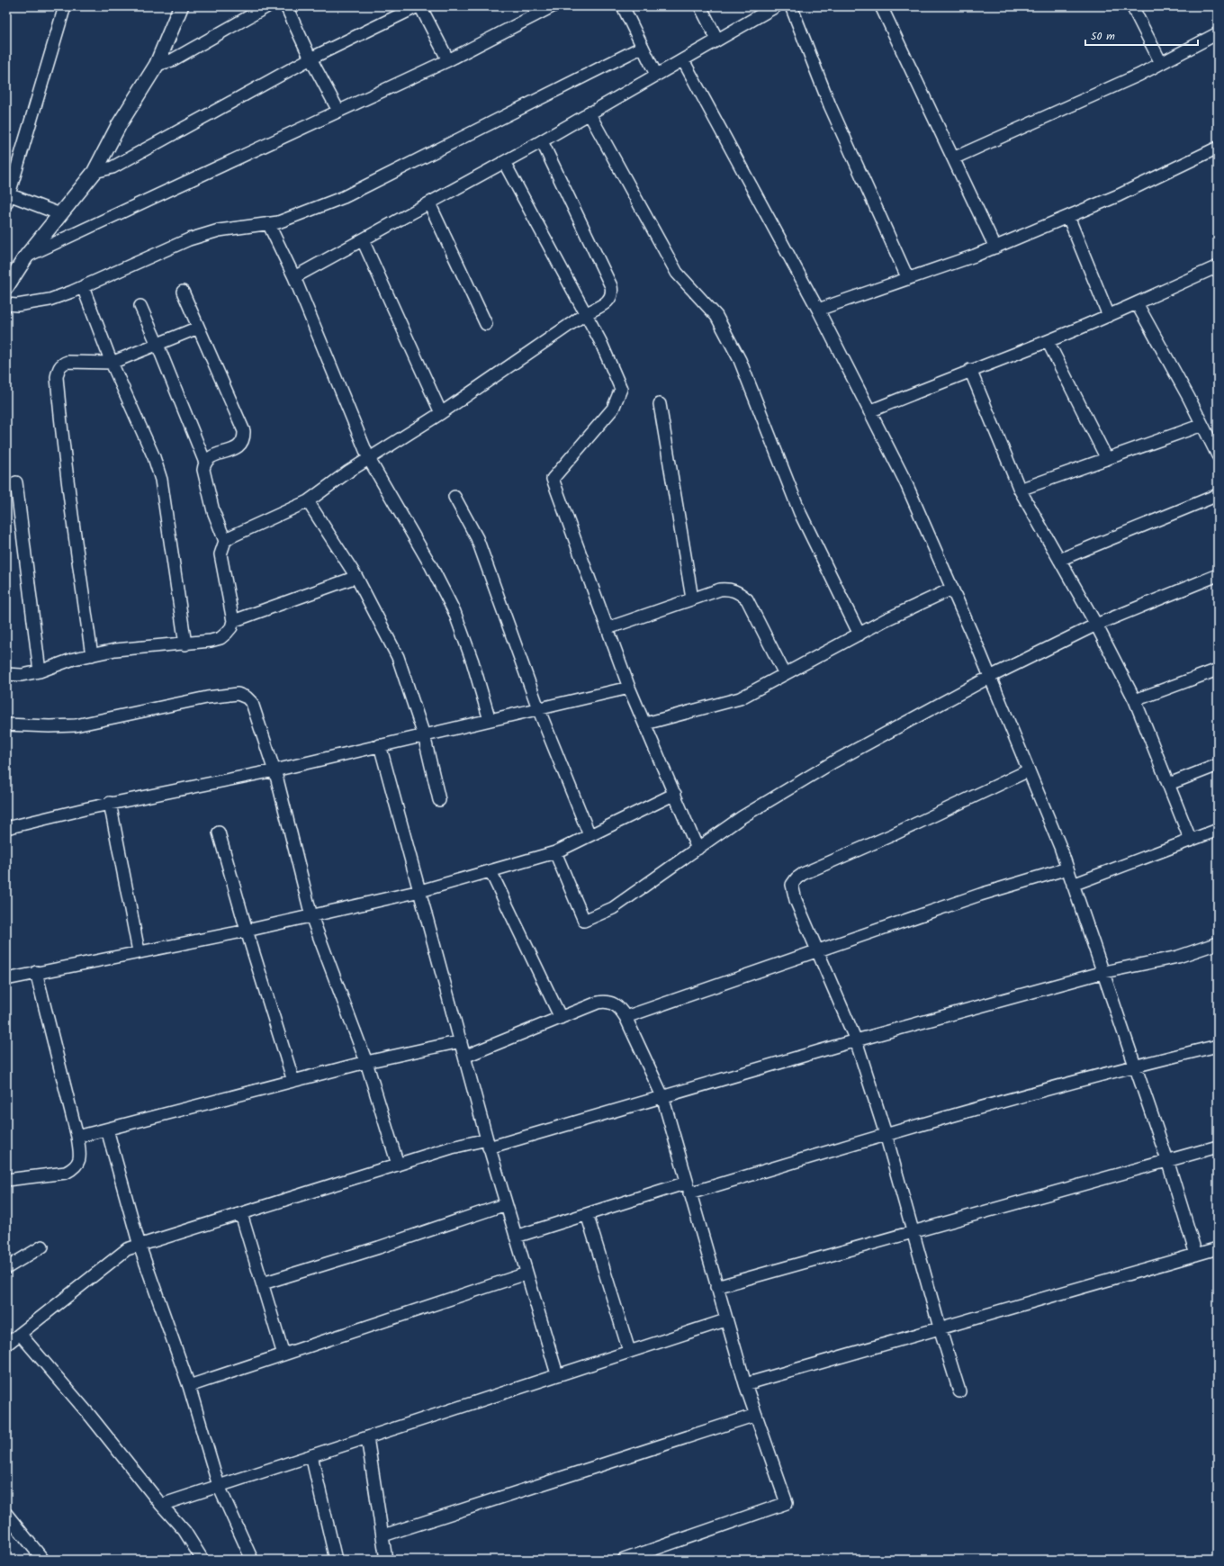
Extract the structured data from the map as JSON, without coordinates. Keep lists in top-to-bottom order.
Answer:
{
  "scale_bar": "50 m"
}
